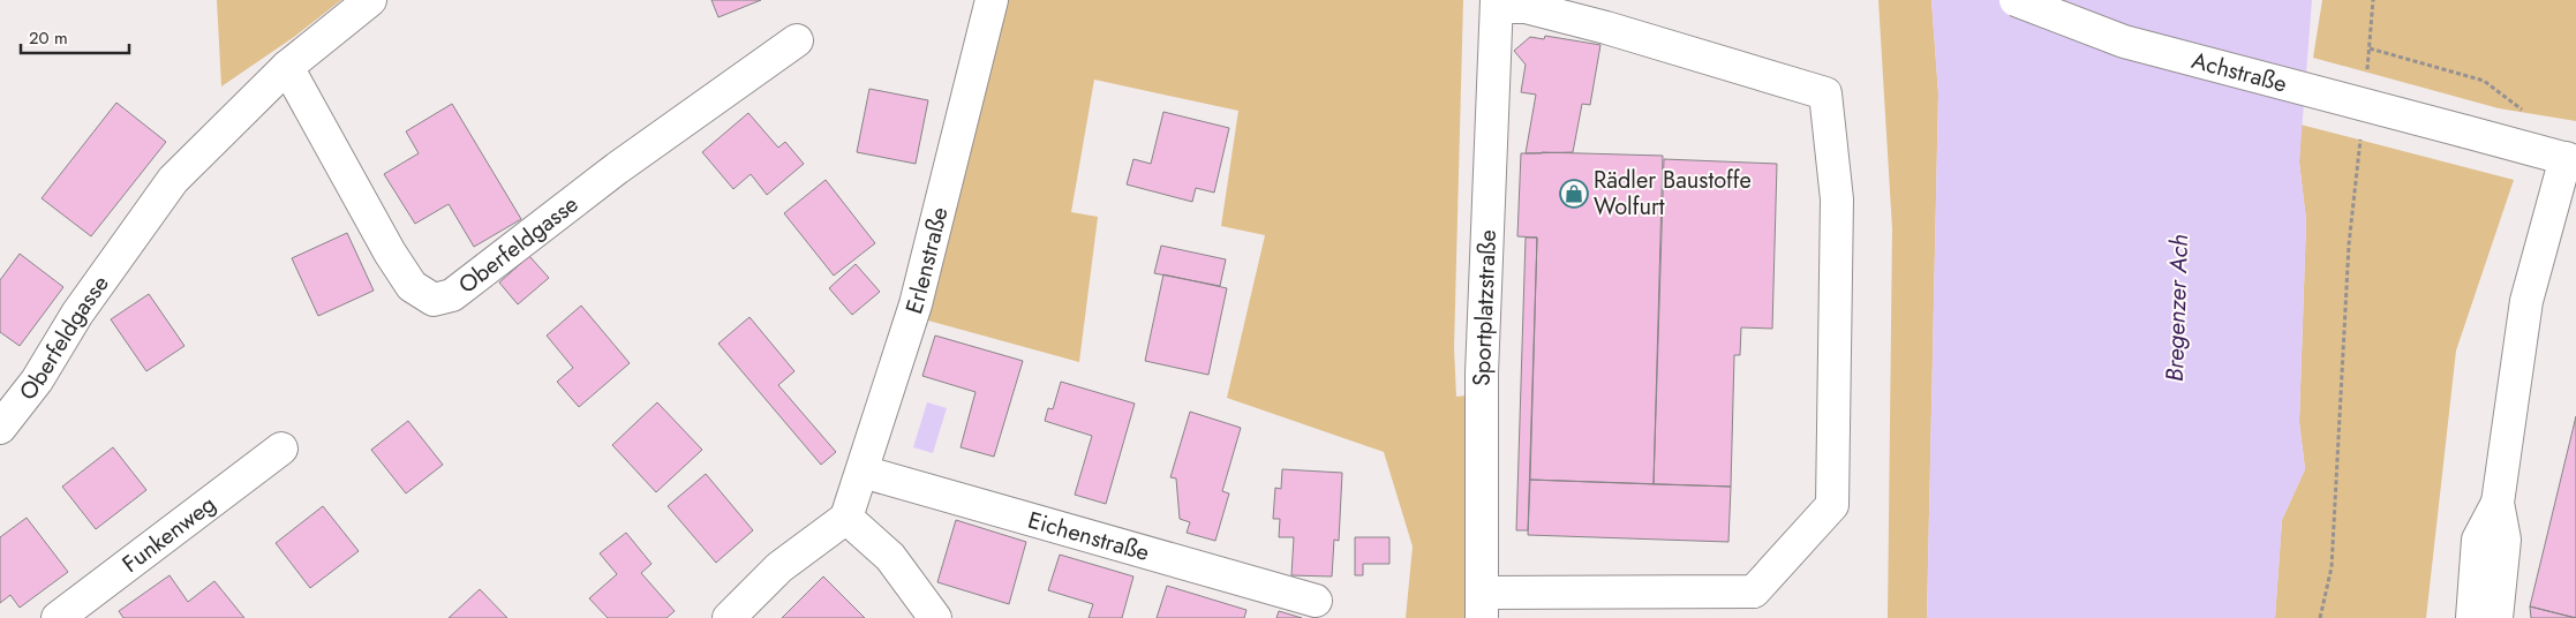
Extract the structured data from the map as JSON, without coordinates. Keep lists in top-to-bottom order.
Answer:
{
  "streets": {
    "street": [
      "Achstraße",
      "Oberfeldgasse",
      "Erlenstraße",
      "Sportplatzstraße",
      "Funkenweg",
      "Eichenstraße"
    ]
  },
  "crossings": [
    ["Erlenstraße", "Eichenstraße"]
  ],
  "water": ["Bregenzer Ach"],
  "places": {
    "shop": ["Rädler Baustoffe Wolfurt"]
  },
  "scale_bar": "20 m"
}
